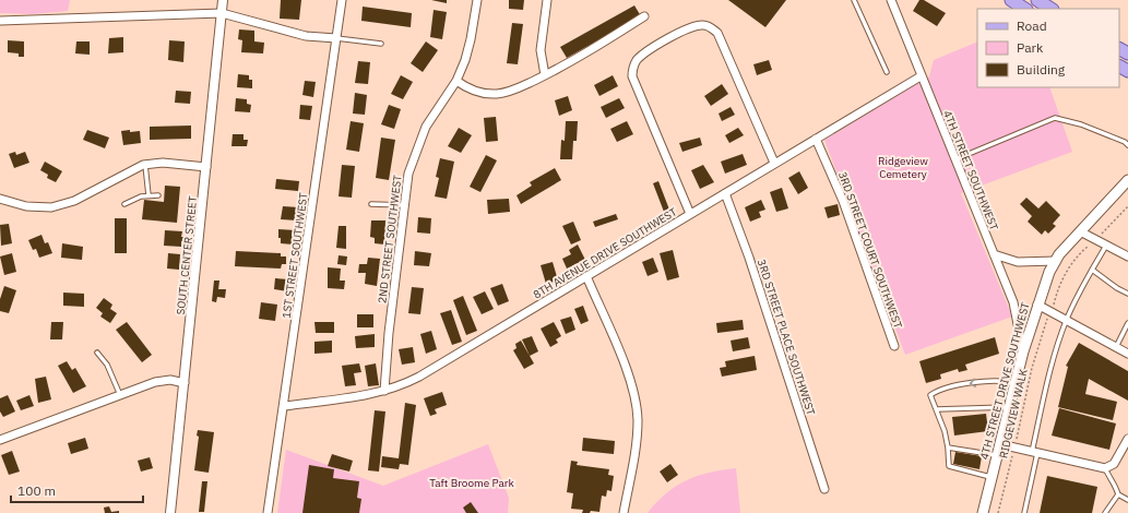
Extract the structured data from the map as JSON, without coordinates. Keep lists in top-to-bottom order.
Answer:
{
  "streets": {
    "main road": ["4TH STREET DRIVE SOUTHWEST"],
    "street": [
      "4TH STREET SOUTHWEST",
      "2ND STREET SOUTHWEST",
      "3RD STREET COURT SOUTHWEST",
      "8TH AVENUE DRIVE SOUTHWEST",
      "SOUTH CENTER STREET",
      "1ST STREET SOUTHWEST",
      "3RD STREET PLACE SOUTHWEST"
    ],
    "path": ["RIDGEVIEW WALK"]
  },
  "crossings": [
    ["4TH STREET SOUTHWEST", "8TH AVENUE DRIVE SOUTHWEST"],
    ["4TH STREET SOUTHWEST", "4TH STREET DRIVE SOUTHWEST"],
    ["2ND STREET SOUTHWEST", "8TH AVENUE DRIVE SOUTHWEST"],
    ["3RD STREET COURT SOUTHWEST", "8TH AVENUE DRIVE SOUTHWEST"],
    ["8TH AVENUE DRIVE SOUTHWEST", "1ST STREET SOUTHWEST"],
    ["8TH AVENUE DRIVE SOUTHWEST", "3RD STREET PLACE SOUTHWEST"]
  ],
  "parks": ["Ridgeview Cemetery", "Taft Broome Park"],
  "legend": ["Road", "Park", "Building"],
  "scale_bar": "100 m"
}
